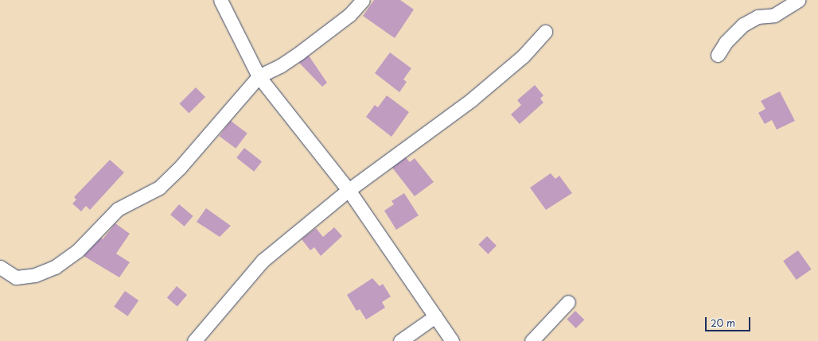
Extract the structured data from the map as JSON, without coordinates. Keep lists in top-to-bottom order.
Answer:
{
  "scale_bar": "20 m"
}
